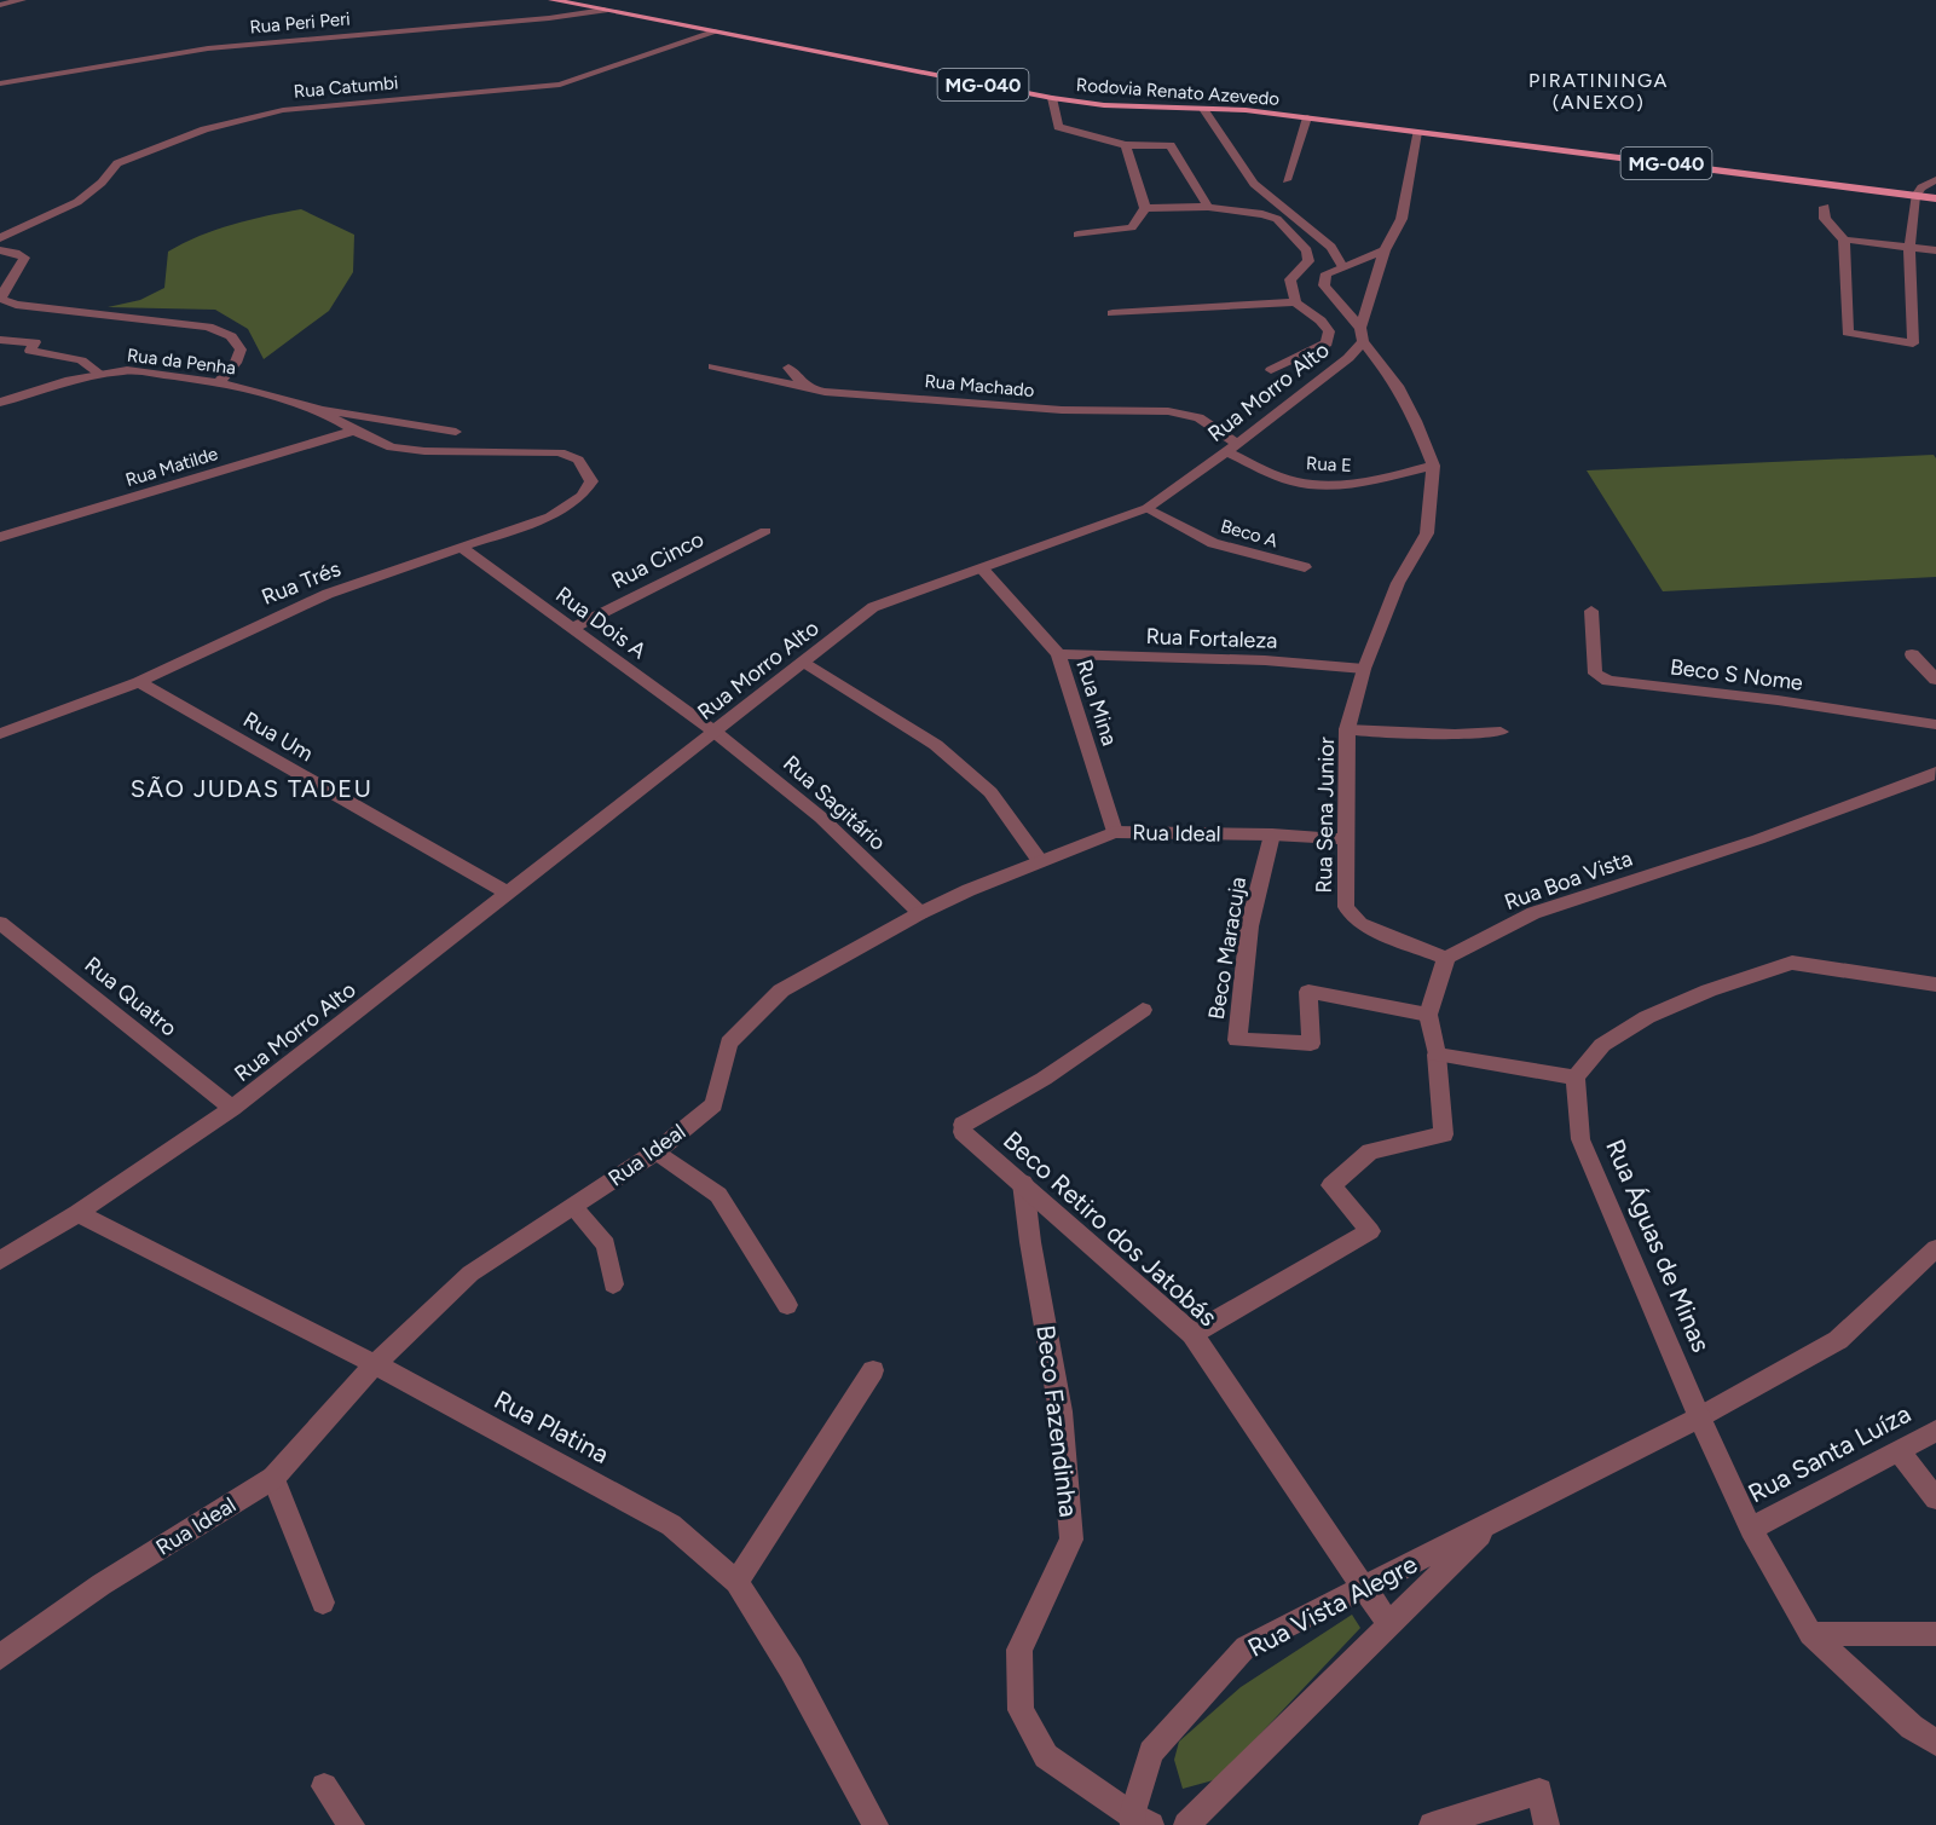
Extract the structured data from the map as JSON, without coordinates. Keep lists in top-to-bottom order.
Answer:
{
  "streets": {
    "main road": ["MG-040", "Rodovia Renato Azevedo"],
    "street": [
      "Rua Peri Peri",
      "Rua Catumbi",
      "Rua da Penha",
      "Rua Machado",
      "Rua Morro Alto",
      "Rua E",
      "Rua Matilde",
      "Beco A",
      "Rua Cinco",
      "Rua Trés",
      "Rua Dois A",
      "Rua Fortaleza",
      "Beco S Nome",
      "Rua Mina",
      "Rua Um",
      "Rua Sagitário",
      "Rua Sena Junior",
      "Rua Ideal",
      "Rua Boa Vista",
      "Beco Maracuja",
      "Rua Quatro",
      "Beco Retiro dos Jatobás",
      "Rua Águas de Minas",
      "Beco Fazendinha",
      "Rua Platina",
      "Rua Santa Luíza",
      "Rua Vista Alegre"
    ]
  },
  "crossings": [
    ["Rua Peri Peri", "Rodovia Renato Azevedo"],
    ["Rua Catumbi", "Rodovia Renato Azevedo"],
    ["Rua da Penha", "Rua Matilde"],
    ["Rua da Penha", "Rua Trés"],
    ["Rua Machado", "Rua Morro Alto"],
    ["Rua Machado", "Rua E"],
    ["Rua Morro Alto", "Rua E"],
    ["Rua Morro Alto", "Beco A"],
    ["Rua Morro Alto", "Rua Dois A"],
    ["Rua Morro Alto", "Rua Mina"],
    ["Rua Morro Alto", "Rua Um"],
    ["Rua Morro Alto", "Rua Sagitário"],
    ["Rua Morro Alto", "Rua Sena Junior"],
    ["Rua Morro Alto", "Rua Quatro"],
    ["Rua Morro Alto", "Rua Platina"],
    ["Rua E", "Rua Sena Junior"],
    ["Rua Cinco", "Rua Dois A"],
    ["Rua Trés", "Rua Dois A"],
    ["Rua Trés", "Rua Um"],
    ["Rua Dois A", "Rua Sagitário"],
    ["Rua Fortaleza", "Rua Mina"],
    ["Rua Fortaleza", "Rua Sena Junior"],
    ["Rua Mina", "Rua Ideal"],
    ["Rua Sagitário", "Rua Ideal"],
    ["Rua Sena Junior", "Rua Ideal"],
    ["Rua Sena Junior", "Rua Boa Vista"],
    ["Rua Ideal", "Beco Maracuja"],
    ["Rua Ideal", "Rua Platina"],
    ["Beco Retiro dos Jatobás", "Beco Fazendinha"],
    ["Beco Retiro dos Jatobás", "Rua Vista Alegre"],
    ["Rua Águas de Minas", "Rua Santa Luíza"],
    ["Rua Águas de Minas", "Rua Vista Alegre"],
    ["Beco Fazendinha", "Rua Vista Alegre"]
  ],
  "districts": ["PIRATININGA (ANEXO)", "SÃO JUDAS TADEU"]
}
